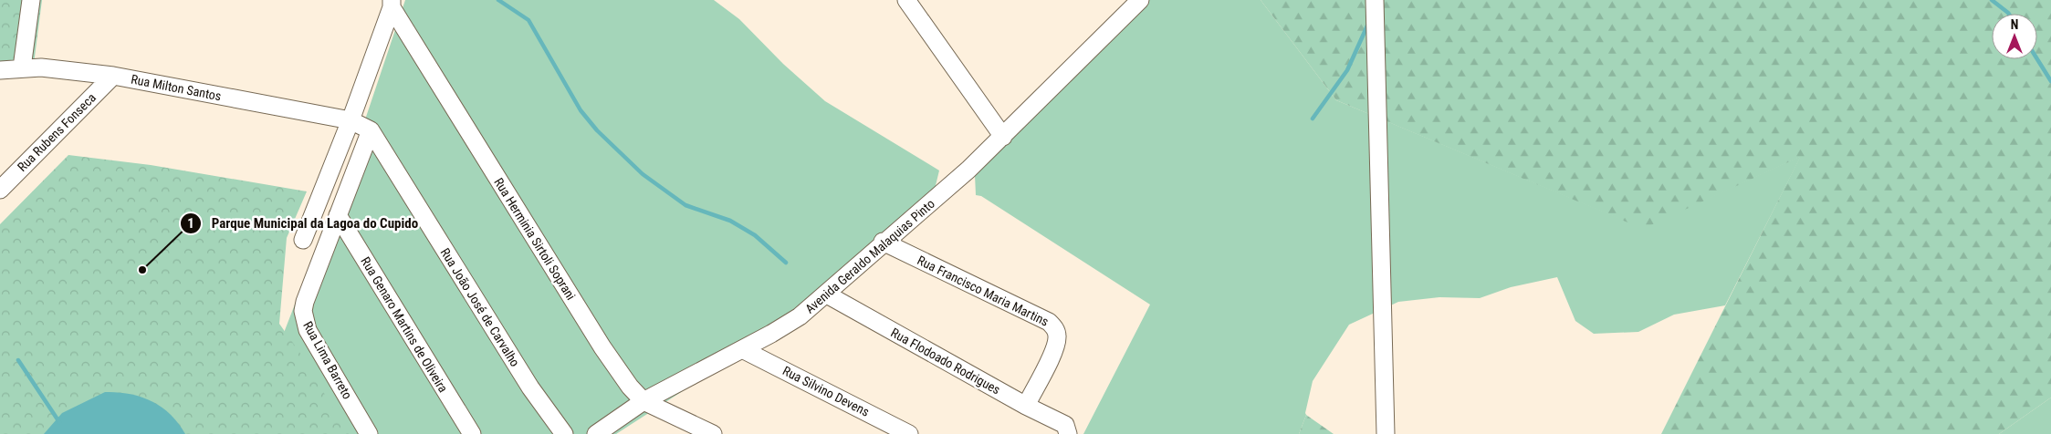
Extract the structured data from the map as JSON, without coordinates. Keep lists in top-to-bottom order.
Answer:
{
  "streets": {
    "street": [
      "Rua Milton Santos",
      "Rua Rubens Fonseca",
      "Rua Herminia Sirtoli Soprani",
      "Avenida Geraldo Malaquias Pinto",
      "Rua Francisco Maria Martins",
      "Rua João José de Carvalho",
      "Rua Genaro Martins de Oliveira",
      "Rua Lima Barreto",
      "Rua Flodoado Rodrigues",
      "Rua Silvino Devens"
    ]
  },
  "crossings": [
    ["Rua Milton Santos", "Rua Rubens Fonseca"],
    ["Rua Milton Santos", "Rua João José de Carvalho"],
    ["Rua Milton Santos", "Rua Lima Barreto"],
    ["Rua Herminia Sirtoli Soprani", "Avenida Geraldo Malaquias Pinto"],
    ["Avenida Geraldo Malaquias Pinto", "Rua Francisco Maria Martins"],
    ["Avenida Geraldo Malaquias Pinto", "Rua Flodoado Rodrigues"],
    ["Avenida Geraldo Malaquias Pinto", "Rua Silvino Devens"],
    ["Rua Francisco Maria Martins", "Rua Flodoado Rodrigues"],
    ["Rua João José de Carvalho", "Rua Lima Barreto"],
    ["Rua Genaro Martins de Oliveira", "Rua Lima Barreto"]
  ],
  "places": ["Parque Municipal da Lagoa do Cupido"],
  "north": "top"
}
